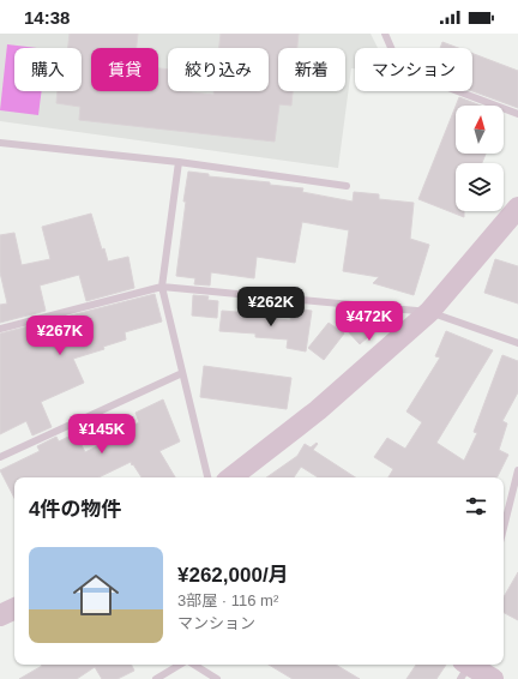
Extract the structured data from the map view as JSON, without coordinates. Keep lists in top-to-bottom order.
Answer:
{
  "north": "top",
  "page": {
    "status": "14:38",
    "chip": [
      "購入",
      "賃貸",
      "絞り込み",
      "新着",
      "マンション"
    ],
    "price": [
      "¥262K",
      "¥472K",
      "¥267K",
      "¥145K"
    ],
    "heading": "4件の物件",
    "list": [
      {
        "name": "¥262,000/月",
        "note": "3部屋 · 116 m² · マンション"
      }
    ]
  }
}
